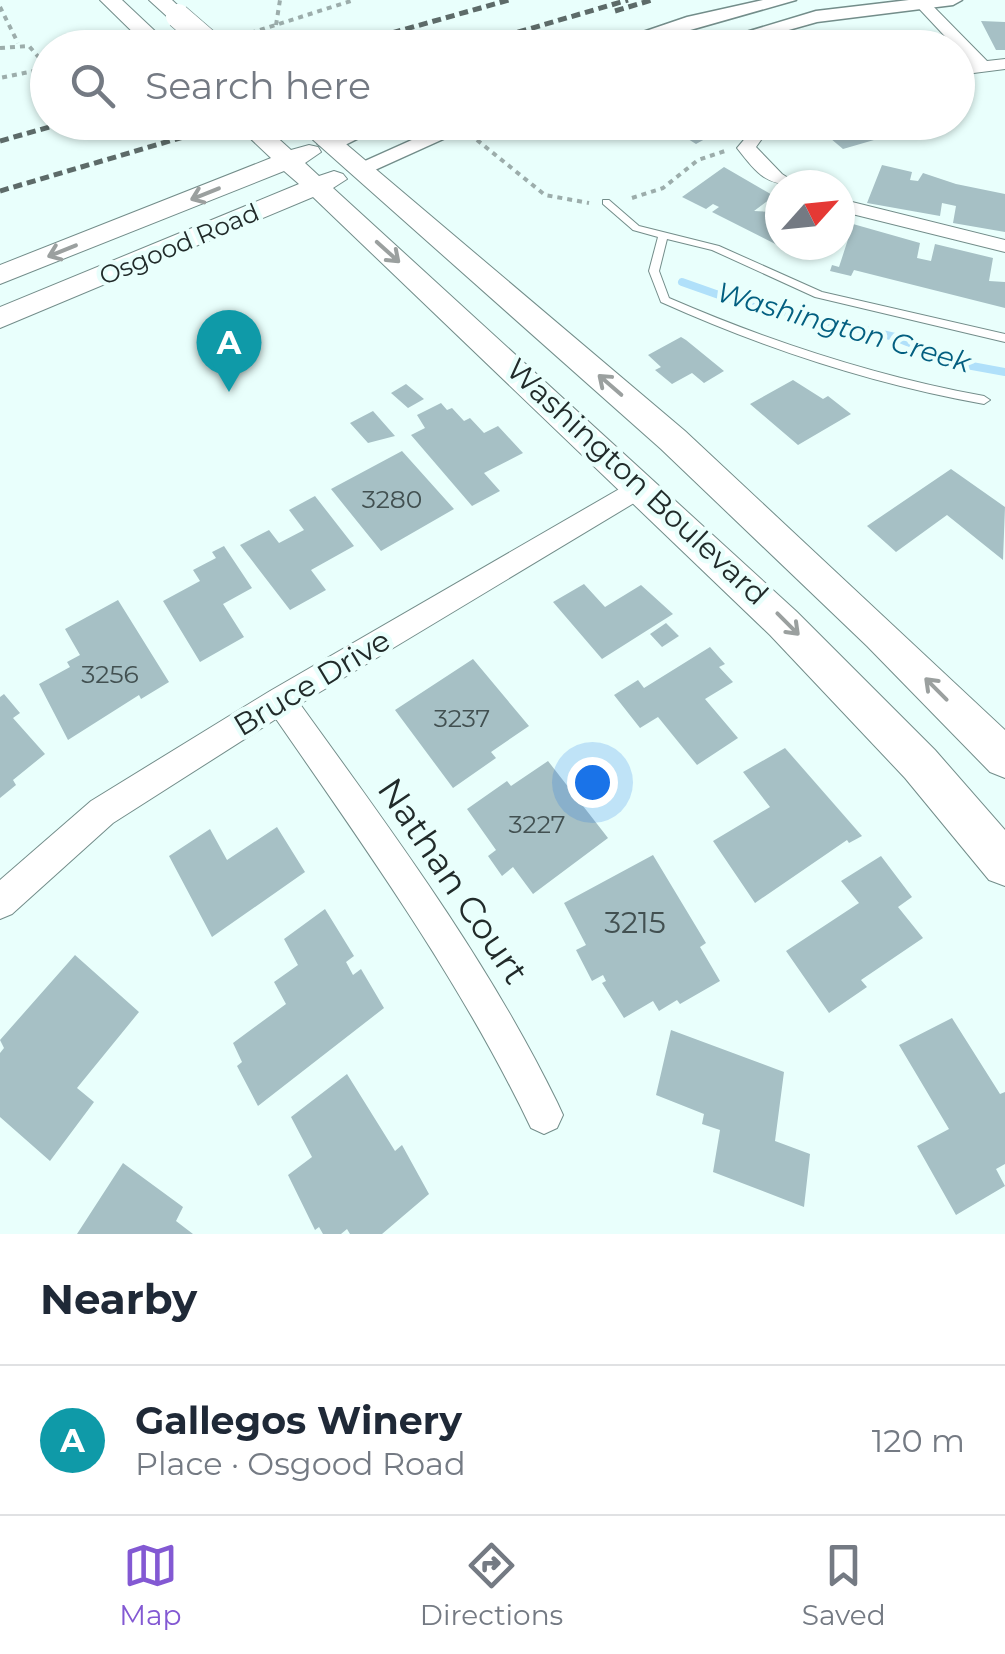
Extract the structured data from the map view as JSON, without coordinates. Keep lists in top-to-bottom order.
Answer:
{
  "streets": {
    "main road": ["Osgood Road", "Washington Boulevard"],
    "street": ["Bruce Drive", "Nathan Court"]
  },
  "crossings": [
    ["Osgood Road", "Washington Boulevard"],
    ["Washington Boulevard", "Bruce Drive"],
    ["Bruce Drive", "Nathan Court"]
  ],
  "water": ["Washington Creek"],
  "house_numbers": [
    "3280",
    "3256",
    "3237",
    "3227",
    "3215"
  ],
  "north": "top right",
  "page": {
    "search": "Search here",
    "pins": "A",
    "heading": "Nearby",
    "list": [
      {
        "mark": "A",
        "name": "Gallegos Winery",
        "note": "Place · Osgood Road",
        "value": "120 m"
      }
    ],
    "nav": ["Map", "Directions", "Saved"]
  }
}
